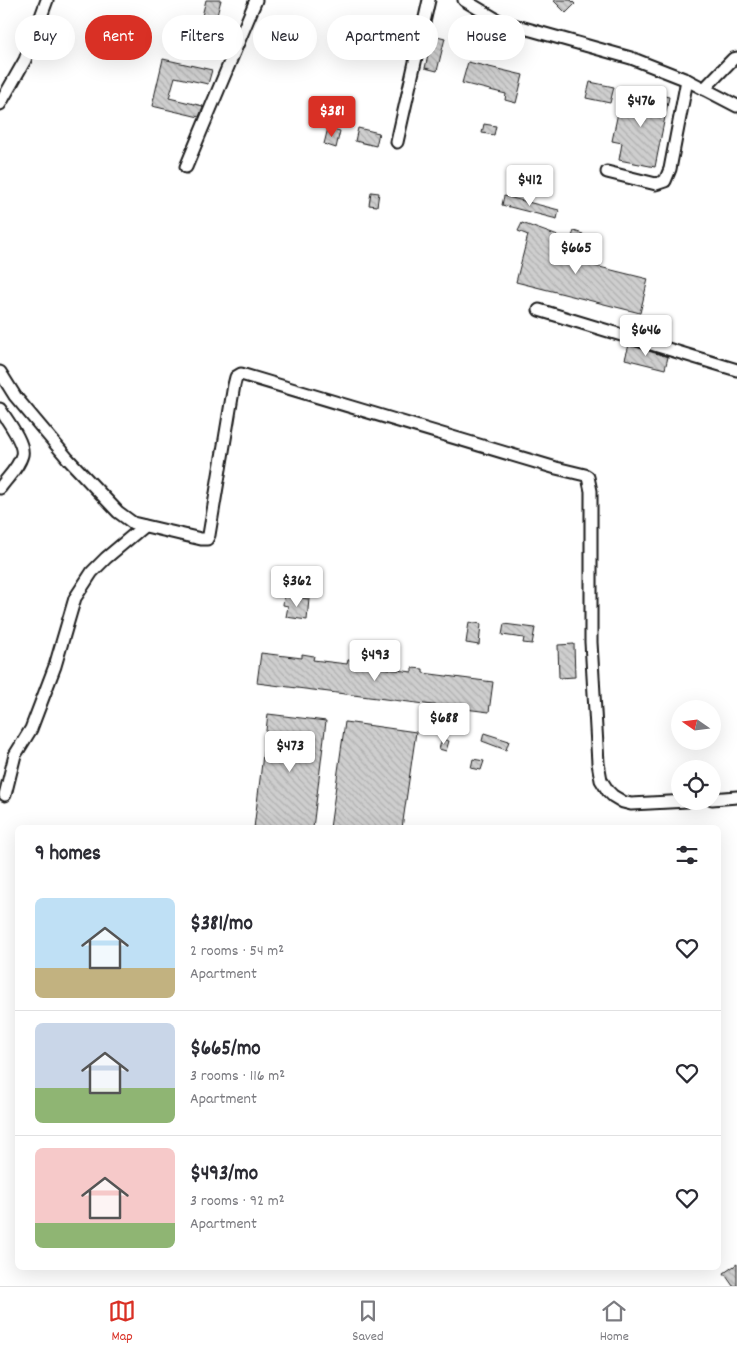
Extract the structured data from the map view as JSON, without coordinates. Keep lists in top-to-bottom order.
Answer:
{
  "north": "left",
  "page": {
    "chip": [
      "Buy",
      "Rent",
      "Filters",
      "New",
      "Apartment",
      "House"
    ],
    "price": [
      "$476",
      "$381",
      "$412",
      "$665",
      "$646",
      "$362",
      "$493",
      "$688",
      "$473"
    ],
    "heading": "9 homes",
    "list": [
      {
        "name": "$381/mo",
        "note": "2 rooms · 54 m² · Apartment"
      },
      {
        "name": "$665/mo",
        "note": "3 rooms · 116 m² · Apartment"
      },
      {
        "name": "$493/mo",
        "note": "3 rooms · 92 m² · Apartment"
      }
    ],
    "tabs": ["Map", "Saved", "Home"]
  }
}
